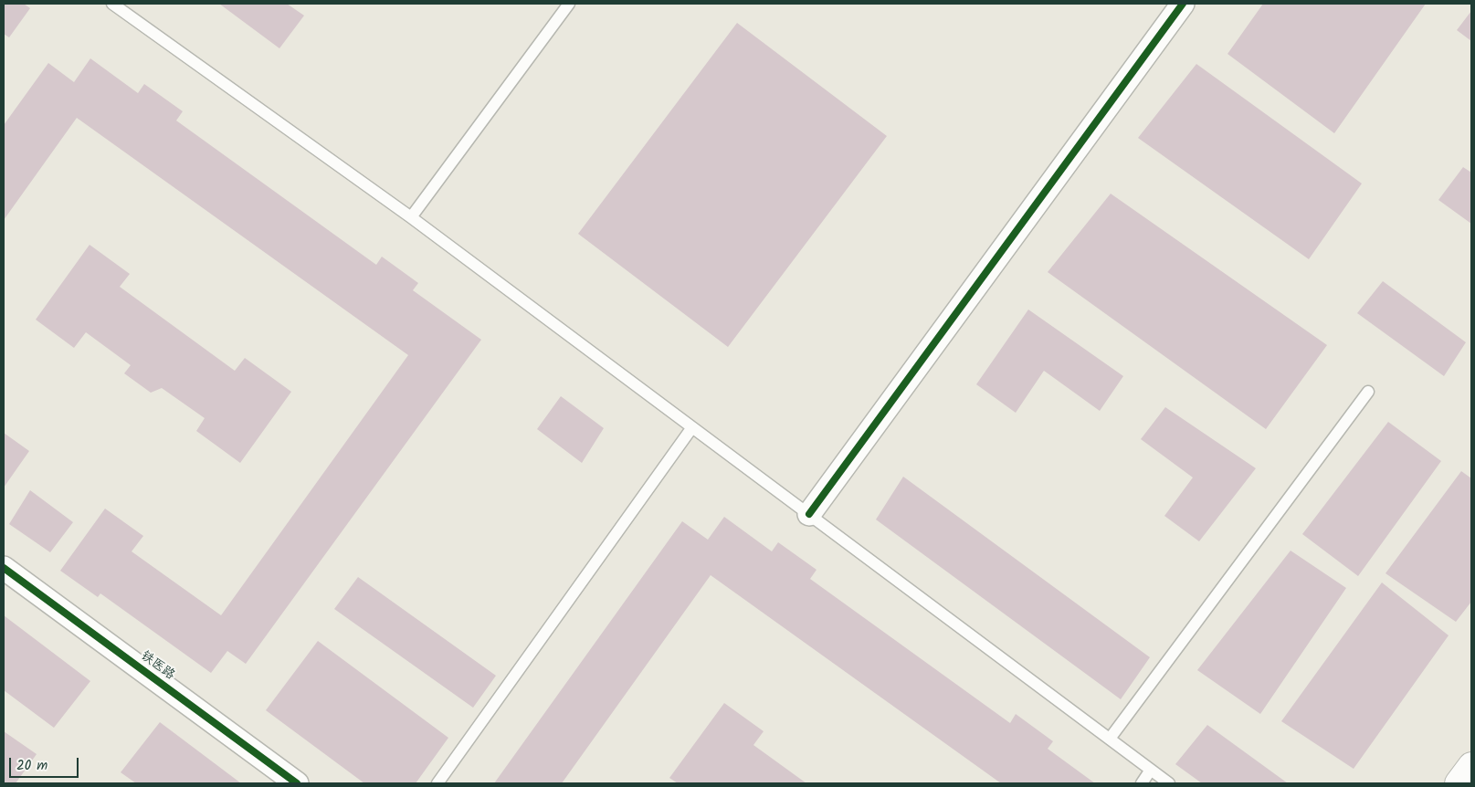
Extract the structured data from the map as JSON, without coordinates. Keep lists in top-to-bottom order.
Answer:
{
  "streets": {
    "street": ["铁医路"]
  },
  "scale_bar": "20 m"
}
